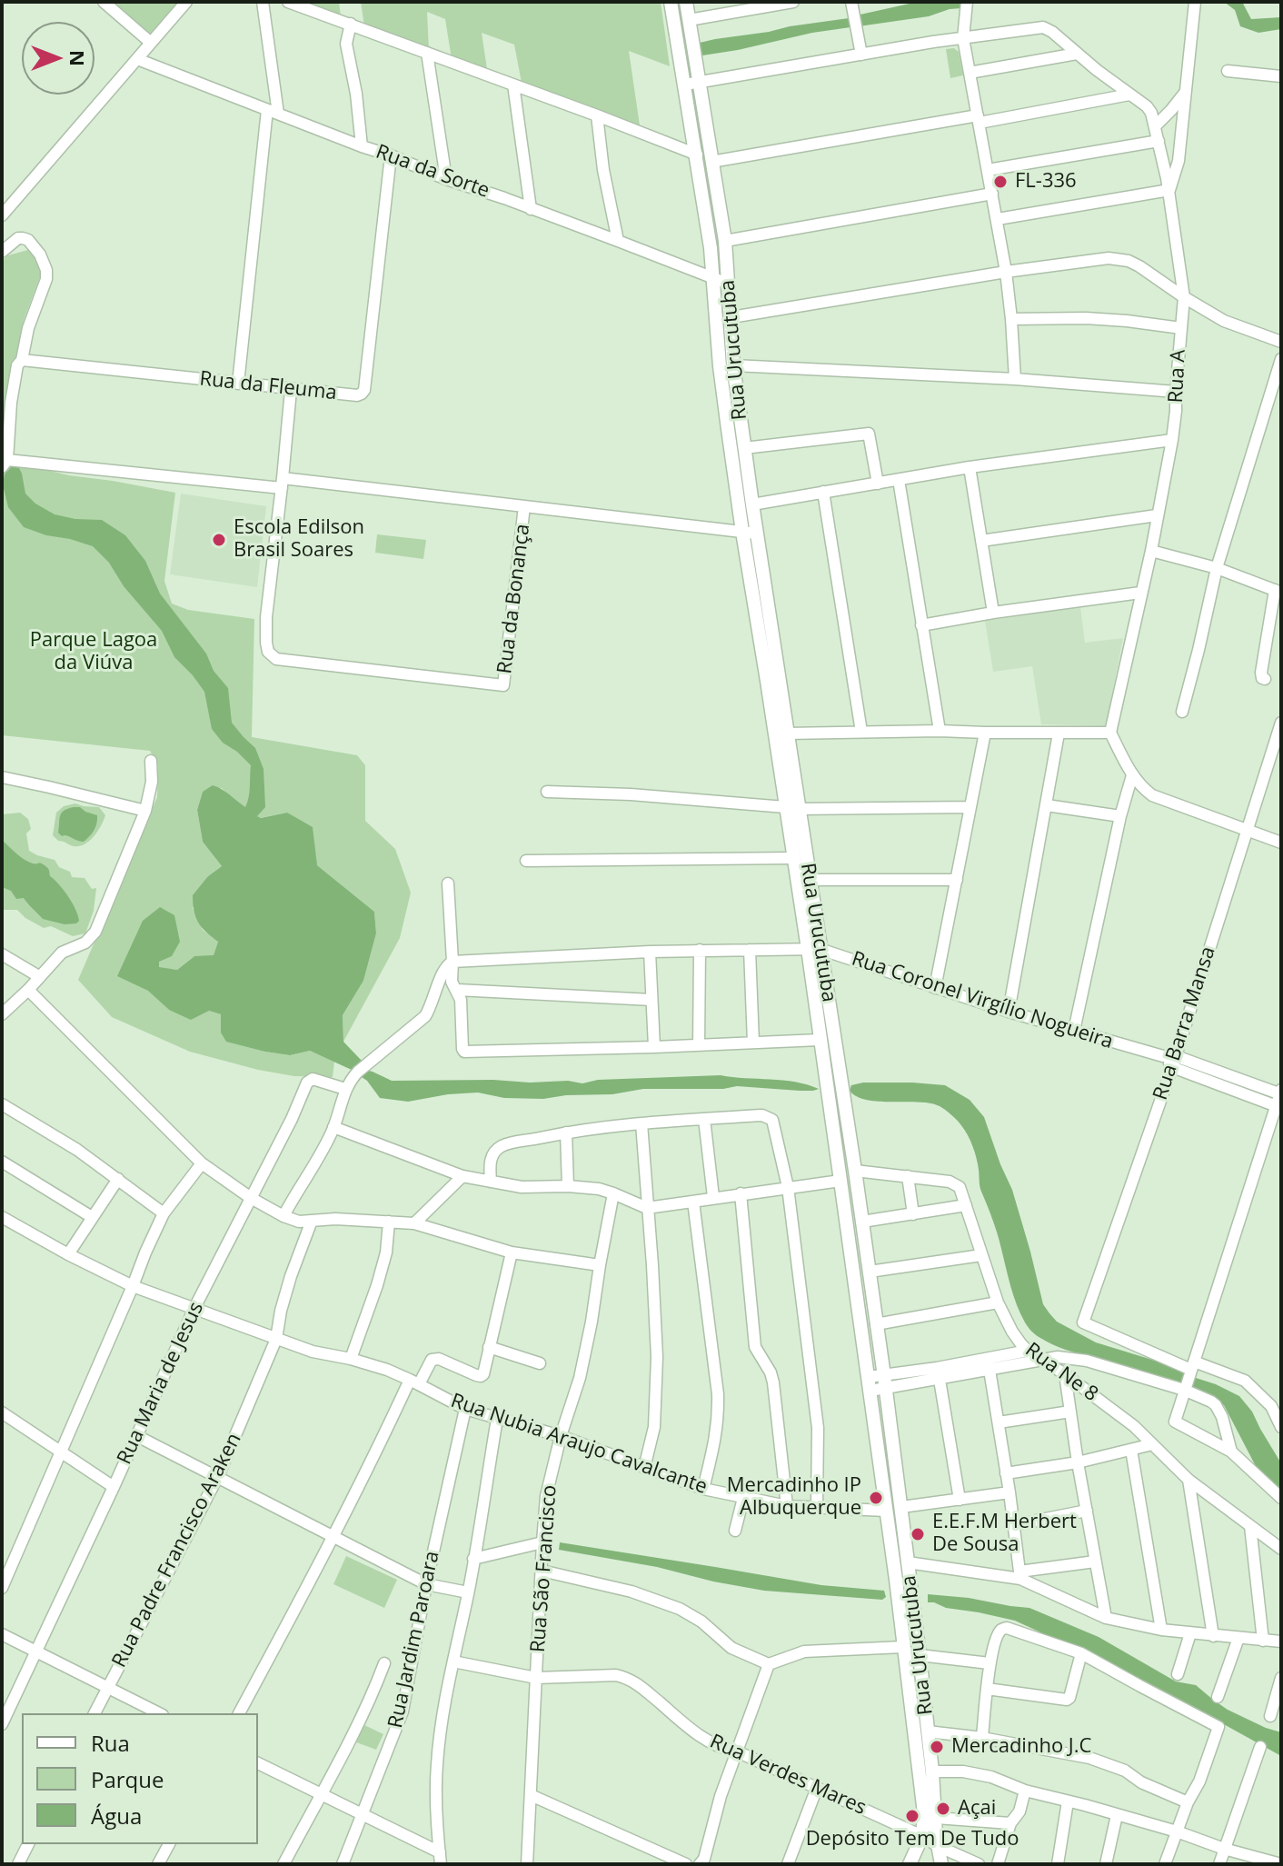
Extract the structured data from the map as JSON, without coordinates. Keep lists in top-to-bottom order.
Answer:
{
  "streets": {
    "street": [
      "Rua da Sorte",
      "Rua Urucutuba",
      "Rua A",
      "Rua da Fleuma",
      "Rua da Bonança",
      "Rua Coronel Virgílio Nogueira",
      "Rua Barra Mansa",
      "Rua Ne 8",
      "Rua Maria de Jesus",
      "Rua Nubia Araujo Cavalcante",
      "Rua Padre Francisco Araken",
      "Rua São Francisco",
      "Rua Jardim Paroara",
      "Rua Verdes Mares"
    ]
  },
  "crossings": [
    ["Rua da Sorte", "Rua Urucutuba"],
    ["Rua da Sorte", "Rua da Fleuma"],
    ["Rua Urucutuba", "Rua da Bonança"],
    ["Rua Urucutuba", "Rua Coronel Virgílio Nogueira"],
    ["Rua Urucutuba", "Rua Ne 8"],
    ["Rua Urucutuba", "Rua Nubia Araujo Cavalcante"],
    ["Rua Urucutuba", "Rua Verdes Mares"],
    ["Rua Coronel Virgílio Nogueira", "Rua Barra Mansa"],
    ["Rua Maria de Jesus", "Rua Nubia Araujo Cavalcante"],
    ["Rua Nubia Araujo Cavalcante", "Rua Padre Francisco Araken"],
    ["Rua Nubia Araujo Cavalcante", "Rua São Francisco"],
    ["Rua Nubia Araujo Cavalcante", "Rua Jardim Paroara"],
    ["Rua São Francisco", "Rua Verdes Mares"]
  ],
  "parks": ["Parque Lagoa da Viúva"],
  "places": [
    "FL-336",
    "Escola Edilson Brasil Soares",
    "Mercadinho IP Albuquerque",
    "E.E.F.M Herbert De Sousa",
    "Mercadinho J.C",
    "Açai",
    "Depósito Tem De Tudo"
  ],
  "legend": ["Rua", "Parque", "Água"],
  "north": "right"
}
